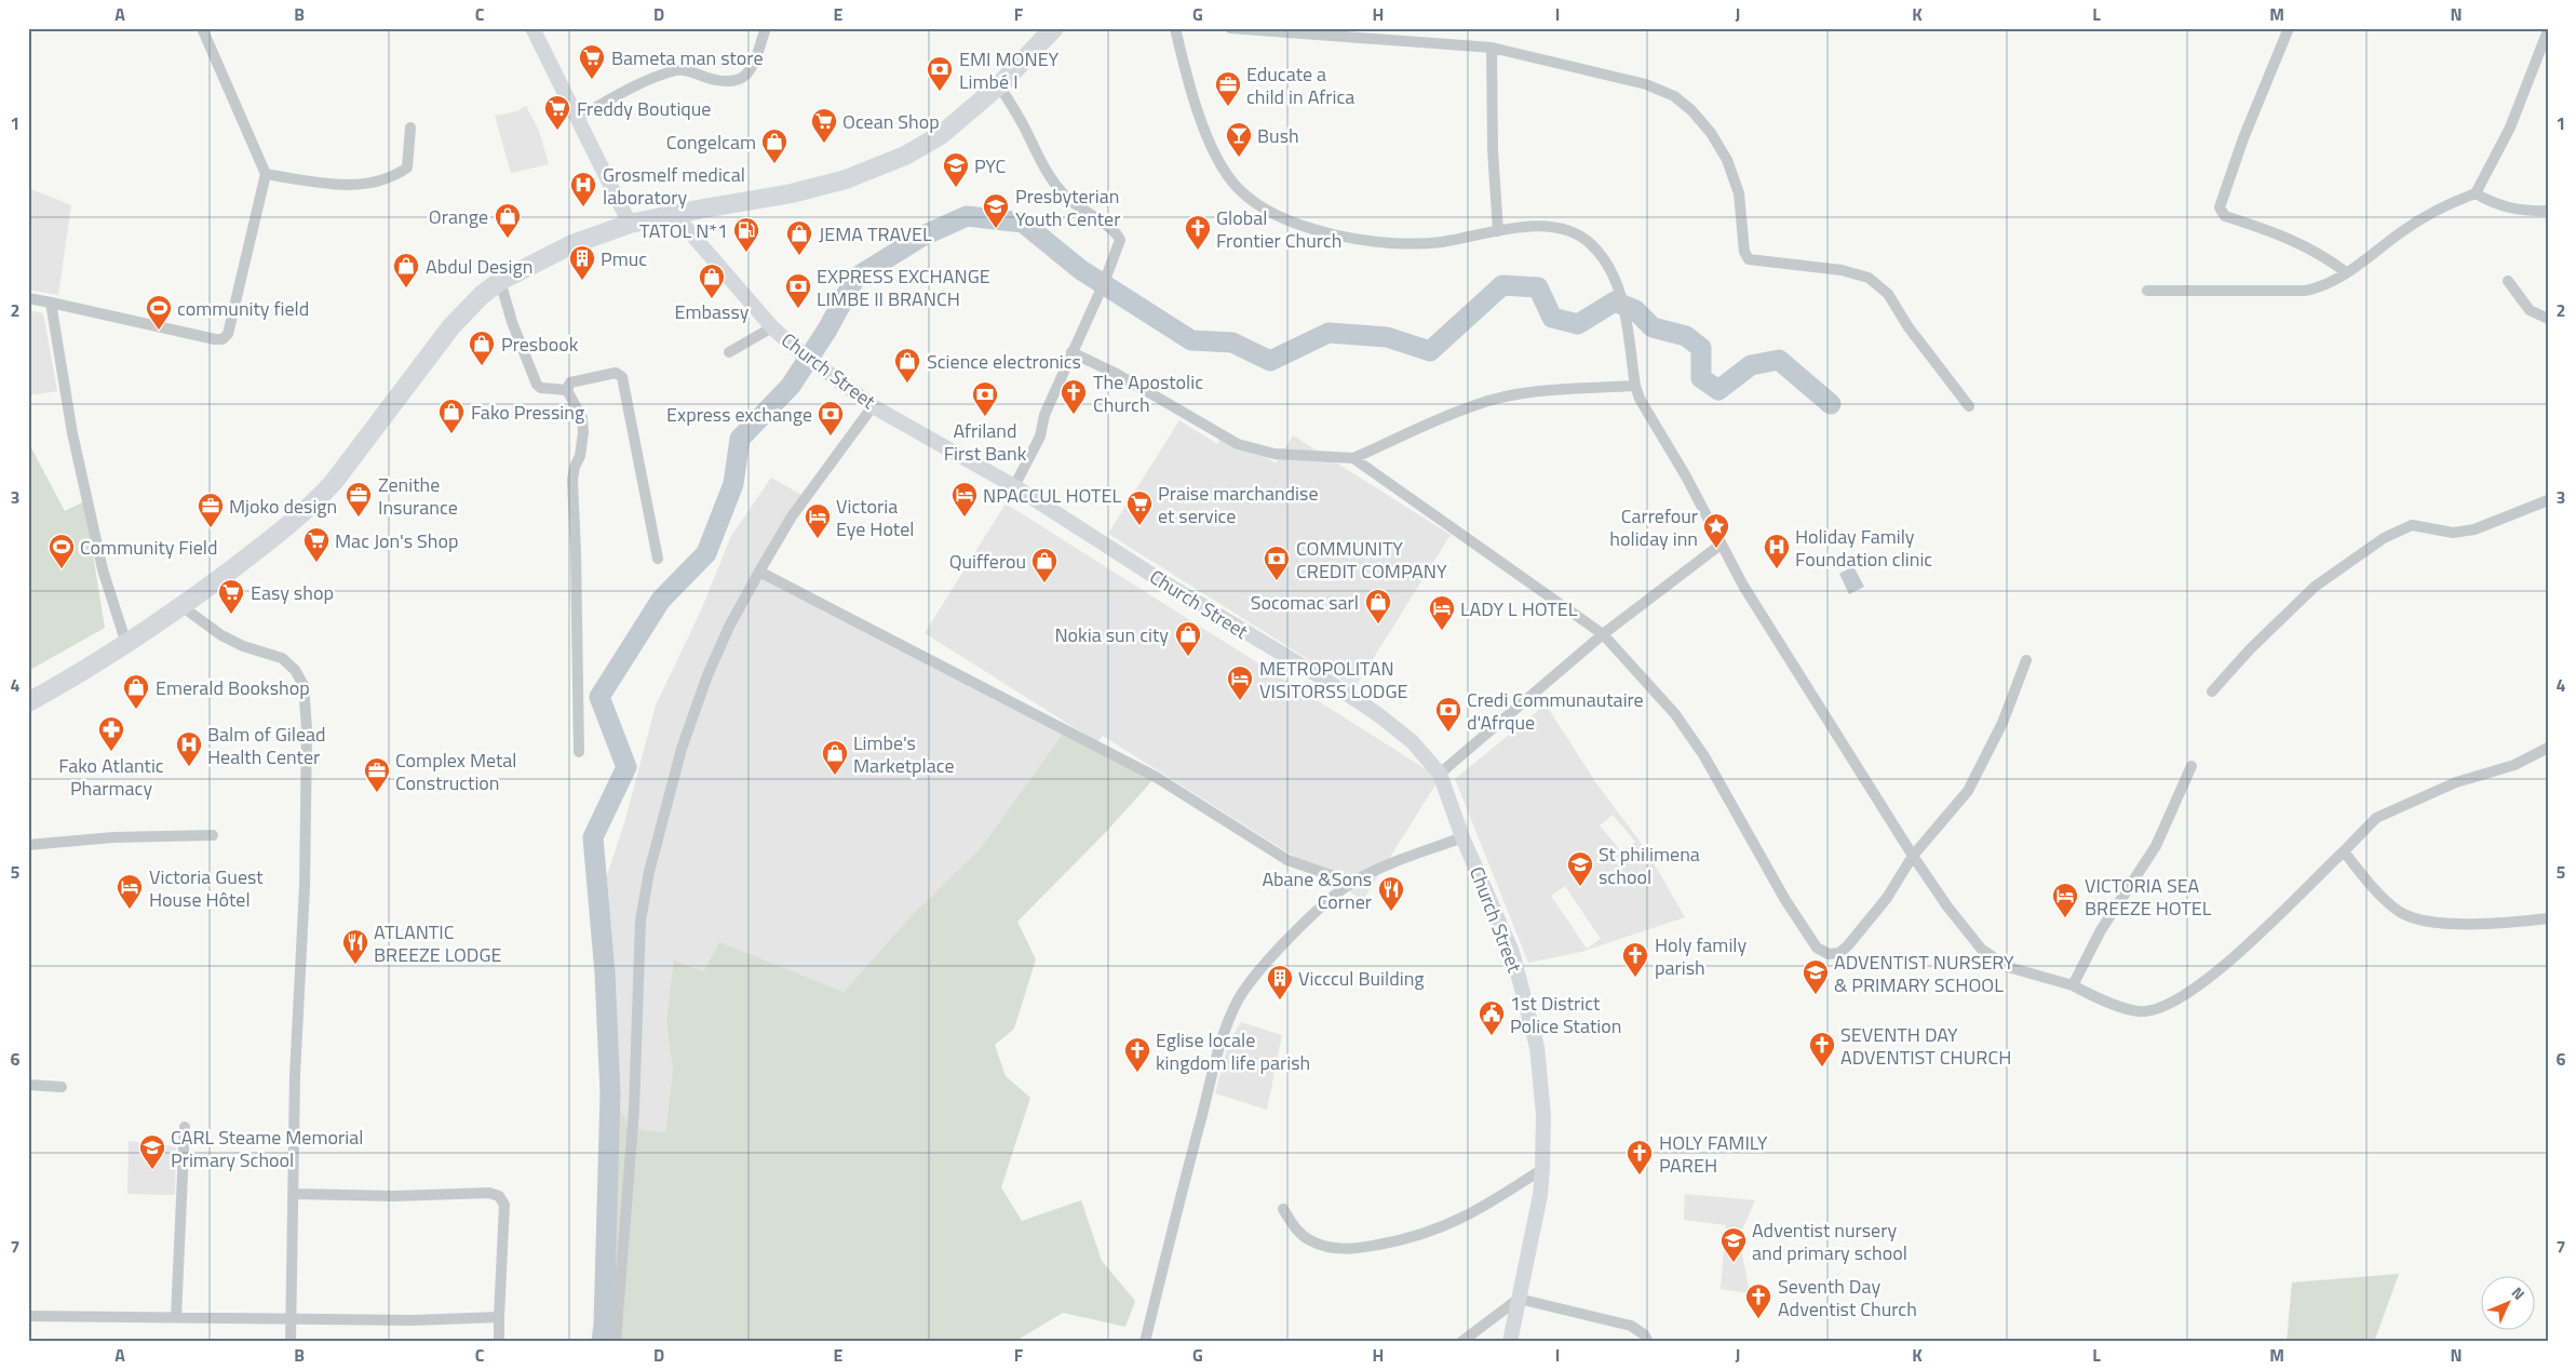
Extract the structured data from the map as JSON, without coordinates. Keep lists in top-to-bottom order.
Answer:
{
  "streets": {
    "main road": ["Church Street"]
  },
  "places": {
    "supermarket": [
      "Bameta man store",
      "Freddy Boutique",
      "Ocean Shop",
      "Praise marchandise et service",
      "Mac Jon's Shop",
      "Easy shop"
    ],
    "bank": [
      "EMI MONEY Limbé I",
      "EXPRESS EXCHANGE LIMBE II BRANCH",
      "Afriland First Bank",
      "Express exchange",
      "COMMUNITY CREDIT COMPANY",
      "Credi Communautaire d'Afrque"
    ],
    "office": [
      "Educate a child in Africa",
      "Zenithe Insurance",
      "Mjoko design",
      "Complex Metal Construction"
    ],
    "bar": ["Bush"],
    "shop": [
      "Congelcam",
      "Orange",
      "JEMA TRAVEL",
      "Abdul Design",
      "Embassy",
      "Presbook",
      "Science electronics",
      "Fako Pressing",
      "Quifferou",
      "Socomac sarl",
      "Nokia sun city",
      "Emerald Bookshop",
      "Limbe's Marketplace"
    ],
    "school or university": [
      "PYC",
      "Presbyterian Youth Center",
      "St philimena school",
      "ADVENTIST NURSERY & PRIMARY SCHOOL",
      "CARL Steame Memorial Primary School",
      "Adventist nursery and primary school"
    ],
    "hospital": ["Grosmelf medical laboratory", "Holiday Family Foundation clinic", "Balm of Gilead Health Center"],
    "church": [
      "Global Frontier Church",
      "The Apostolic Church",
      "Holy family parish",
      "SEVENTH DAY ADVENTIST CHURCH",
      "Eglise locale kingdom life parish",
      "HOLY FAMILY PAREH",
      "Seventh Day Adventist Church"
    ],
    "fuel station": ["TATOL N*1"],
    "building": ["Pmuc", "Vicccul Building"],
    "sports": ["community field", "Community Field"],
    "hotel": [
      "NPACCUL HOTEL",
      "Victoria Eye Hotel",
      "LADY L HOTEL",
      "METROPOLITAN VISITORSS LODGE",
      "Victoria Guest House Hôtel",
      "VICTORIA SEA BREEZE HOTEL"
    ],
    "place": ["Carrefour holiday inn"],
    "pharmacy": ["Fako Atlantic Pharmacy"],
    "restaurant": ["Abane &Sons Corner", "ATLANTIC BREEZE LODGE"],
    "public building": ["1st District Police Station"]
  },
  "north": "top right",
  "grid": {
    "columns": [
      "A",
      "B",
      "C",
      "D",
      "E",
      "F",
      "G",
      "H",
      "I",
      "J",
      "K",
      "L",
      "M",
      "N"
    ],
    "rows": [
      "1",
      "2",
      "3",
      "4",
      "5",
      "6",
      "7"
    ]
  }
}
